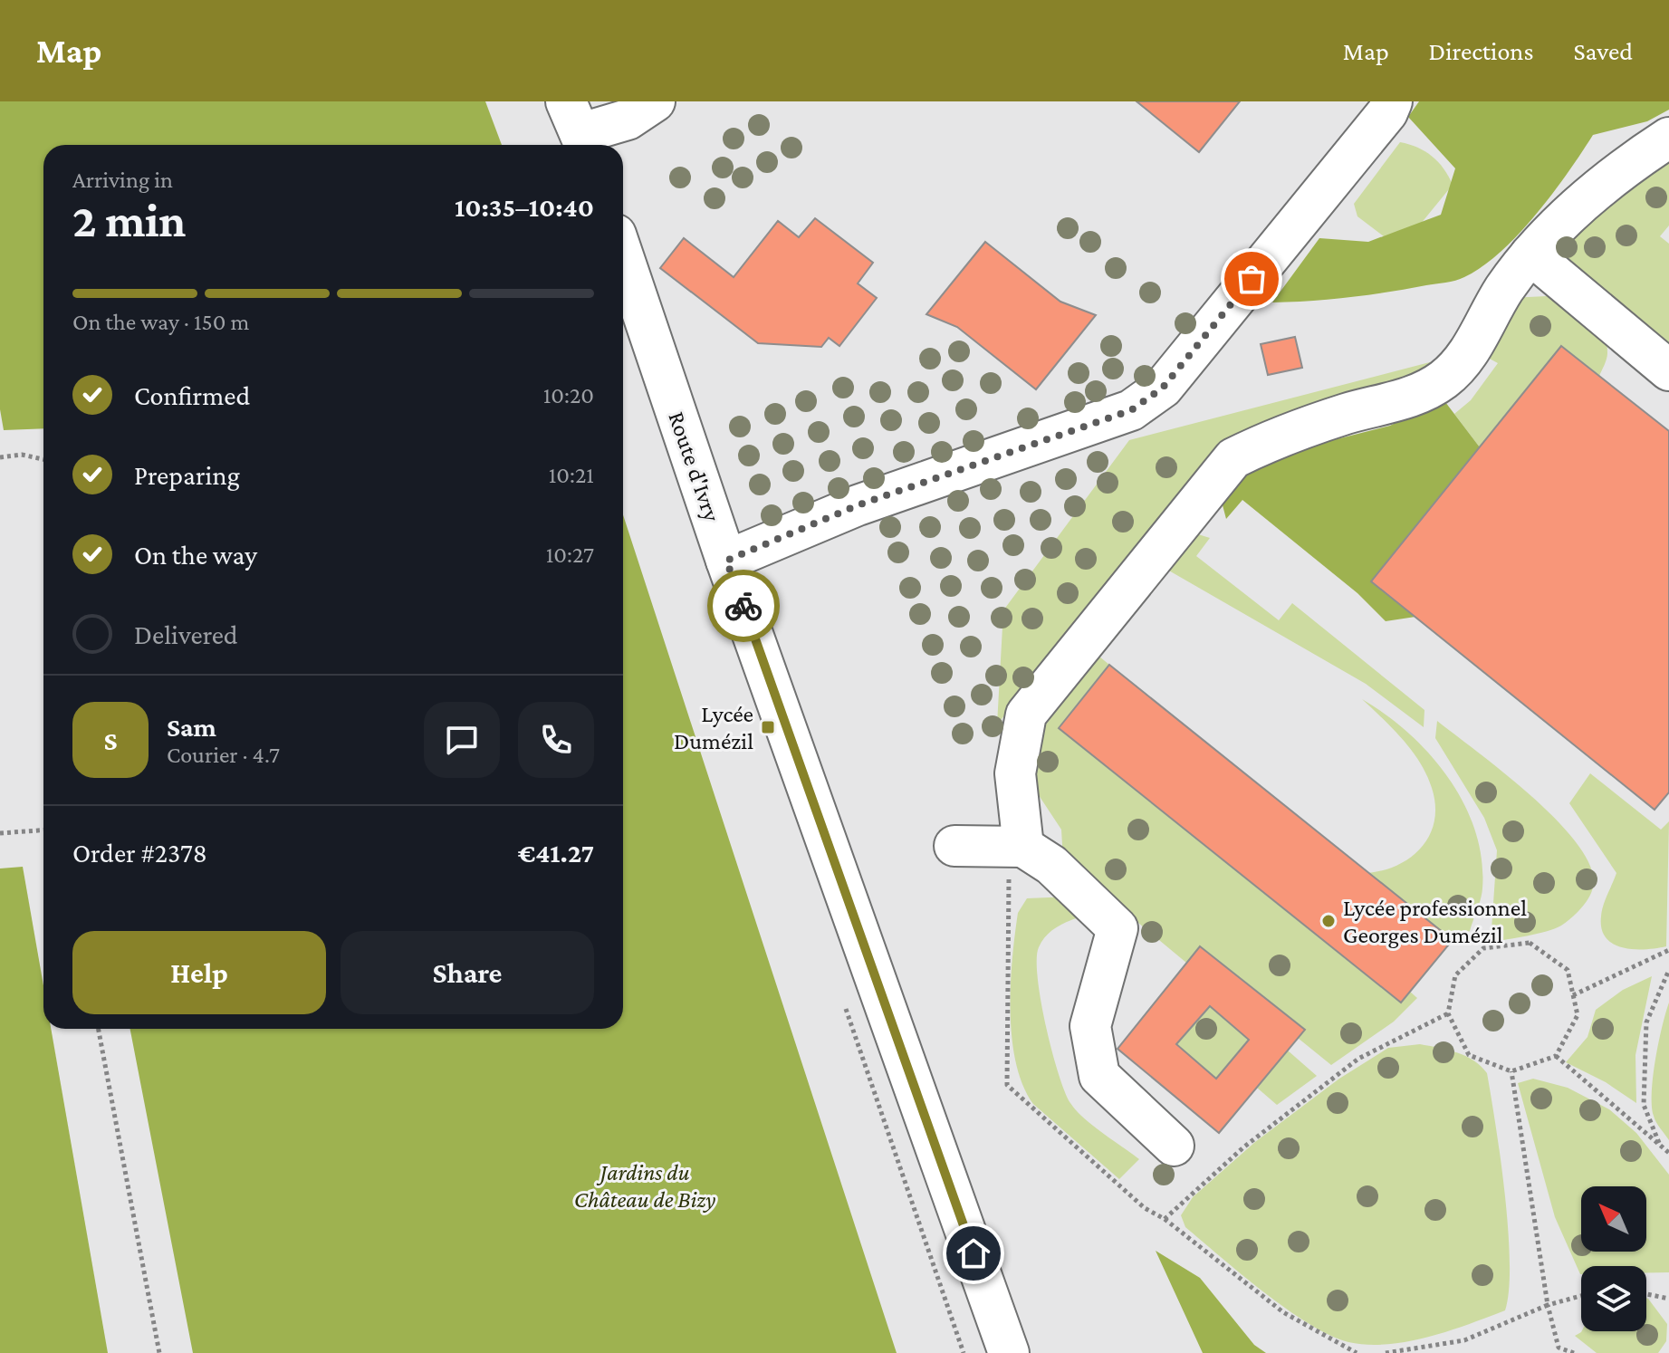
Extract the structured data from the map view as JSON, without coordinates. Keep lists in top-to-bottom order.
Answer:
{
  "streets": {
    "street": ["Route d'Ivry"]
  },
  "parks": ["Jardins du Château de Bizy"],
  "places": {
    "transit": ["Lycée Dumézil"],
    "other": ["Lycée professionnel Georges Dumézil"]
  },
  "north": "top left",
  "page": {
    "header": "Map",
    "nav": ["Map", "Directions", "Saved"],
    "heading": ["2 min", "Arriving in", "10:35–10:40"],
    "panel": [
      "Sam",
      "Courier · 4.7",
      "Order #2378",
      "€41.27"
    ],
    "bar": "On the way · 150 m",
    "list": [
      ["Confirmed", "10:20"],
      ["Preparing", "10:21"],
      ["On the way", "10:27"],
      "Delivered"
    ],
    "round": "S",
    "buttons": ["Help", "Share"]
  }
}
